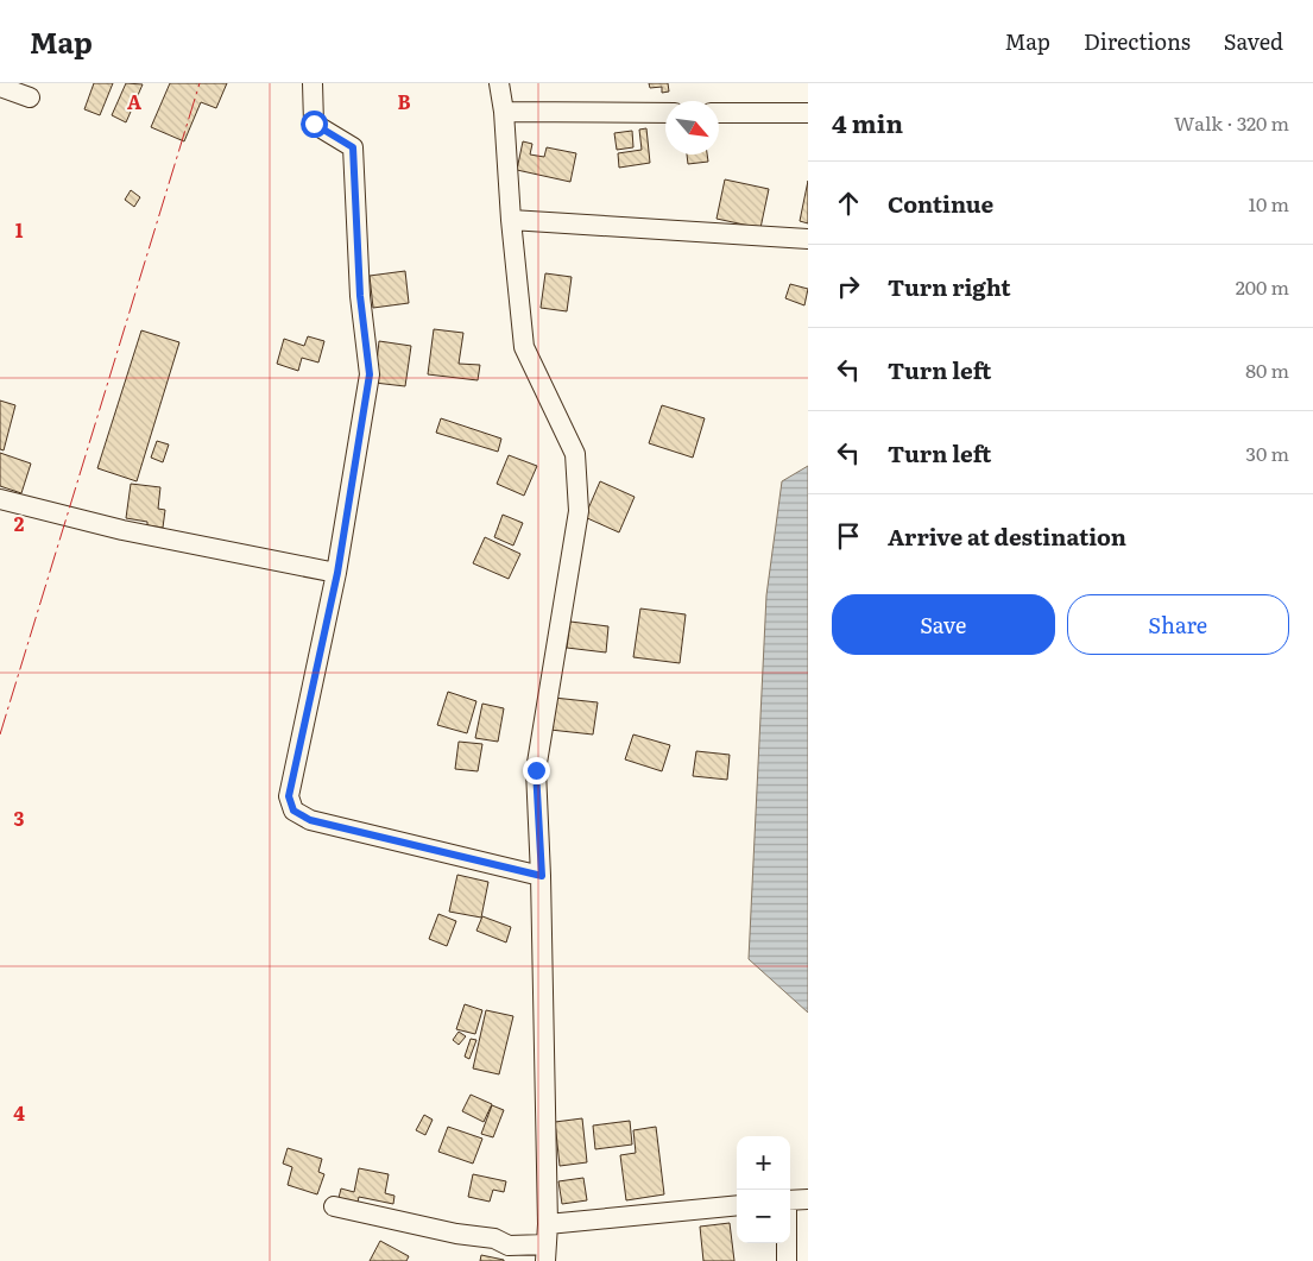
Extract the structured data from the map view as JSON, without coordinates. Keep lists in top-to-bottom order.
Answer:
{
  "north": "bottom right",
  "page": {
    "header": "Map",
    "nav": ["Map", "Directions", "Saved"],
    "heading": ["4 min", "Walk · 320 m"],
    "list": [
      ["Continue", "10 m"],
      ["Turn right", "200 m"],
      ["Turn left", "80 m"],
      ["Turn left", "30 m"],
      "Arrive at destination"
    ],
    "buttons": ["Save", "Share"],
    "map_buttons": ["+", "−"]
  },
  "grid": {
    "columns": ["A", "B"],
    "rows": [
      "1",
      "2",
      "3",
      "4"
    ]
  }
}
